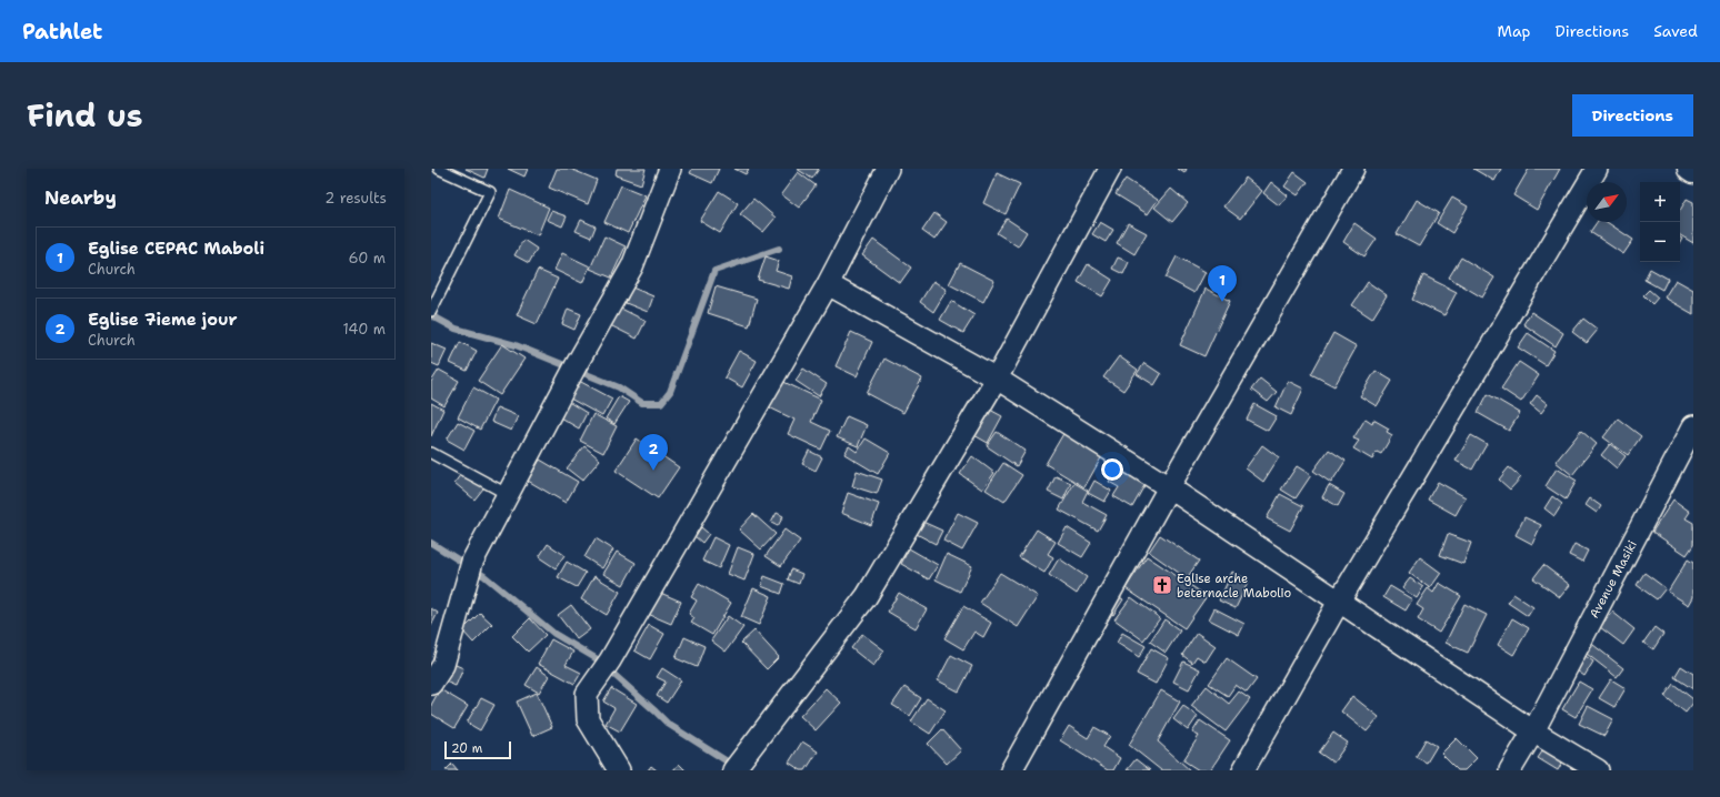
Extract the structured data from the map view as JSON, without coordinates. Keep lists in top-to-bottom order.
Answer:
{
  "streets": {
    "street": ["Avenue Masiki"]
  },
  "places": {
    "church": ["Eglise arche beternacle Mabolio"]
  },
  "scale_bar": "20 m",
  "north": "top right",
  "page": {
    "header": "Pathlet",
    "nav": ["Map", "Directions", "Saved"],
    "title": "Find us",
    "buttons": "Directions",
    "heading": ["Nearby", "2 results"],
    "map_buttons": ["+", "−"],
    "list": [
      {
        "mark": "1",
        "name": "Eglise CEPAC Maboli",
        "note": "Church",
        "value": "60 m"
      },
      {
        "mark": "2",
        "name": "Eglise 7ieme jour",
        "note": "Church",
        "value": "140 m"
      }
    ],
    "pins": ["1", "2"],
    "scale": "20 m"
  }
}
